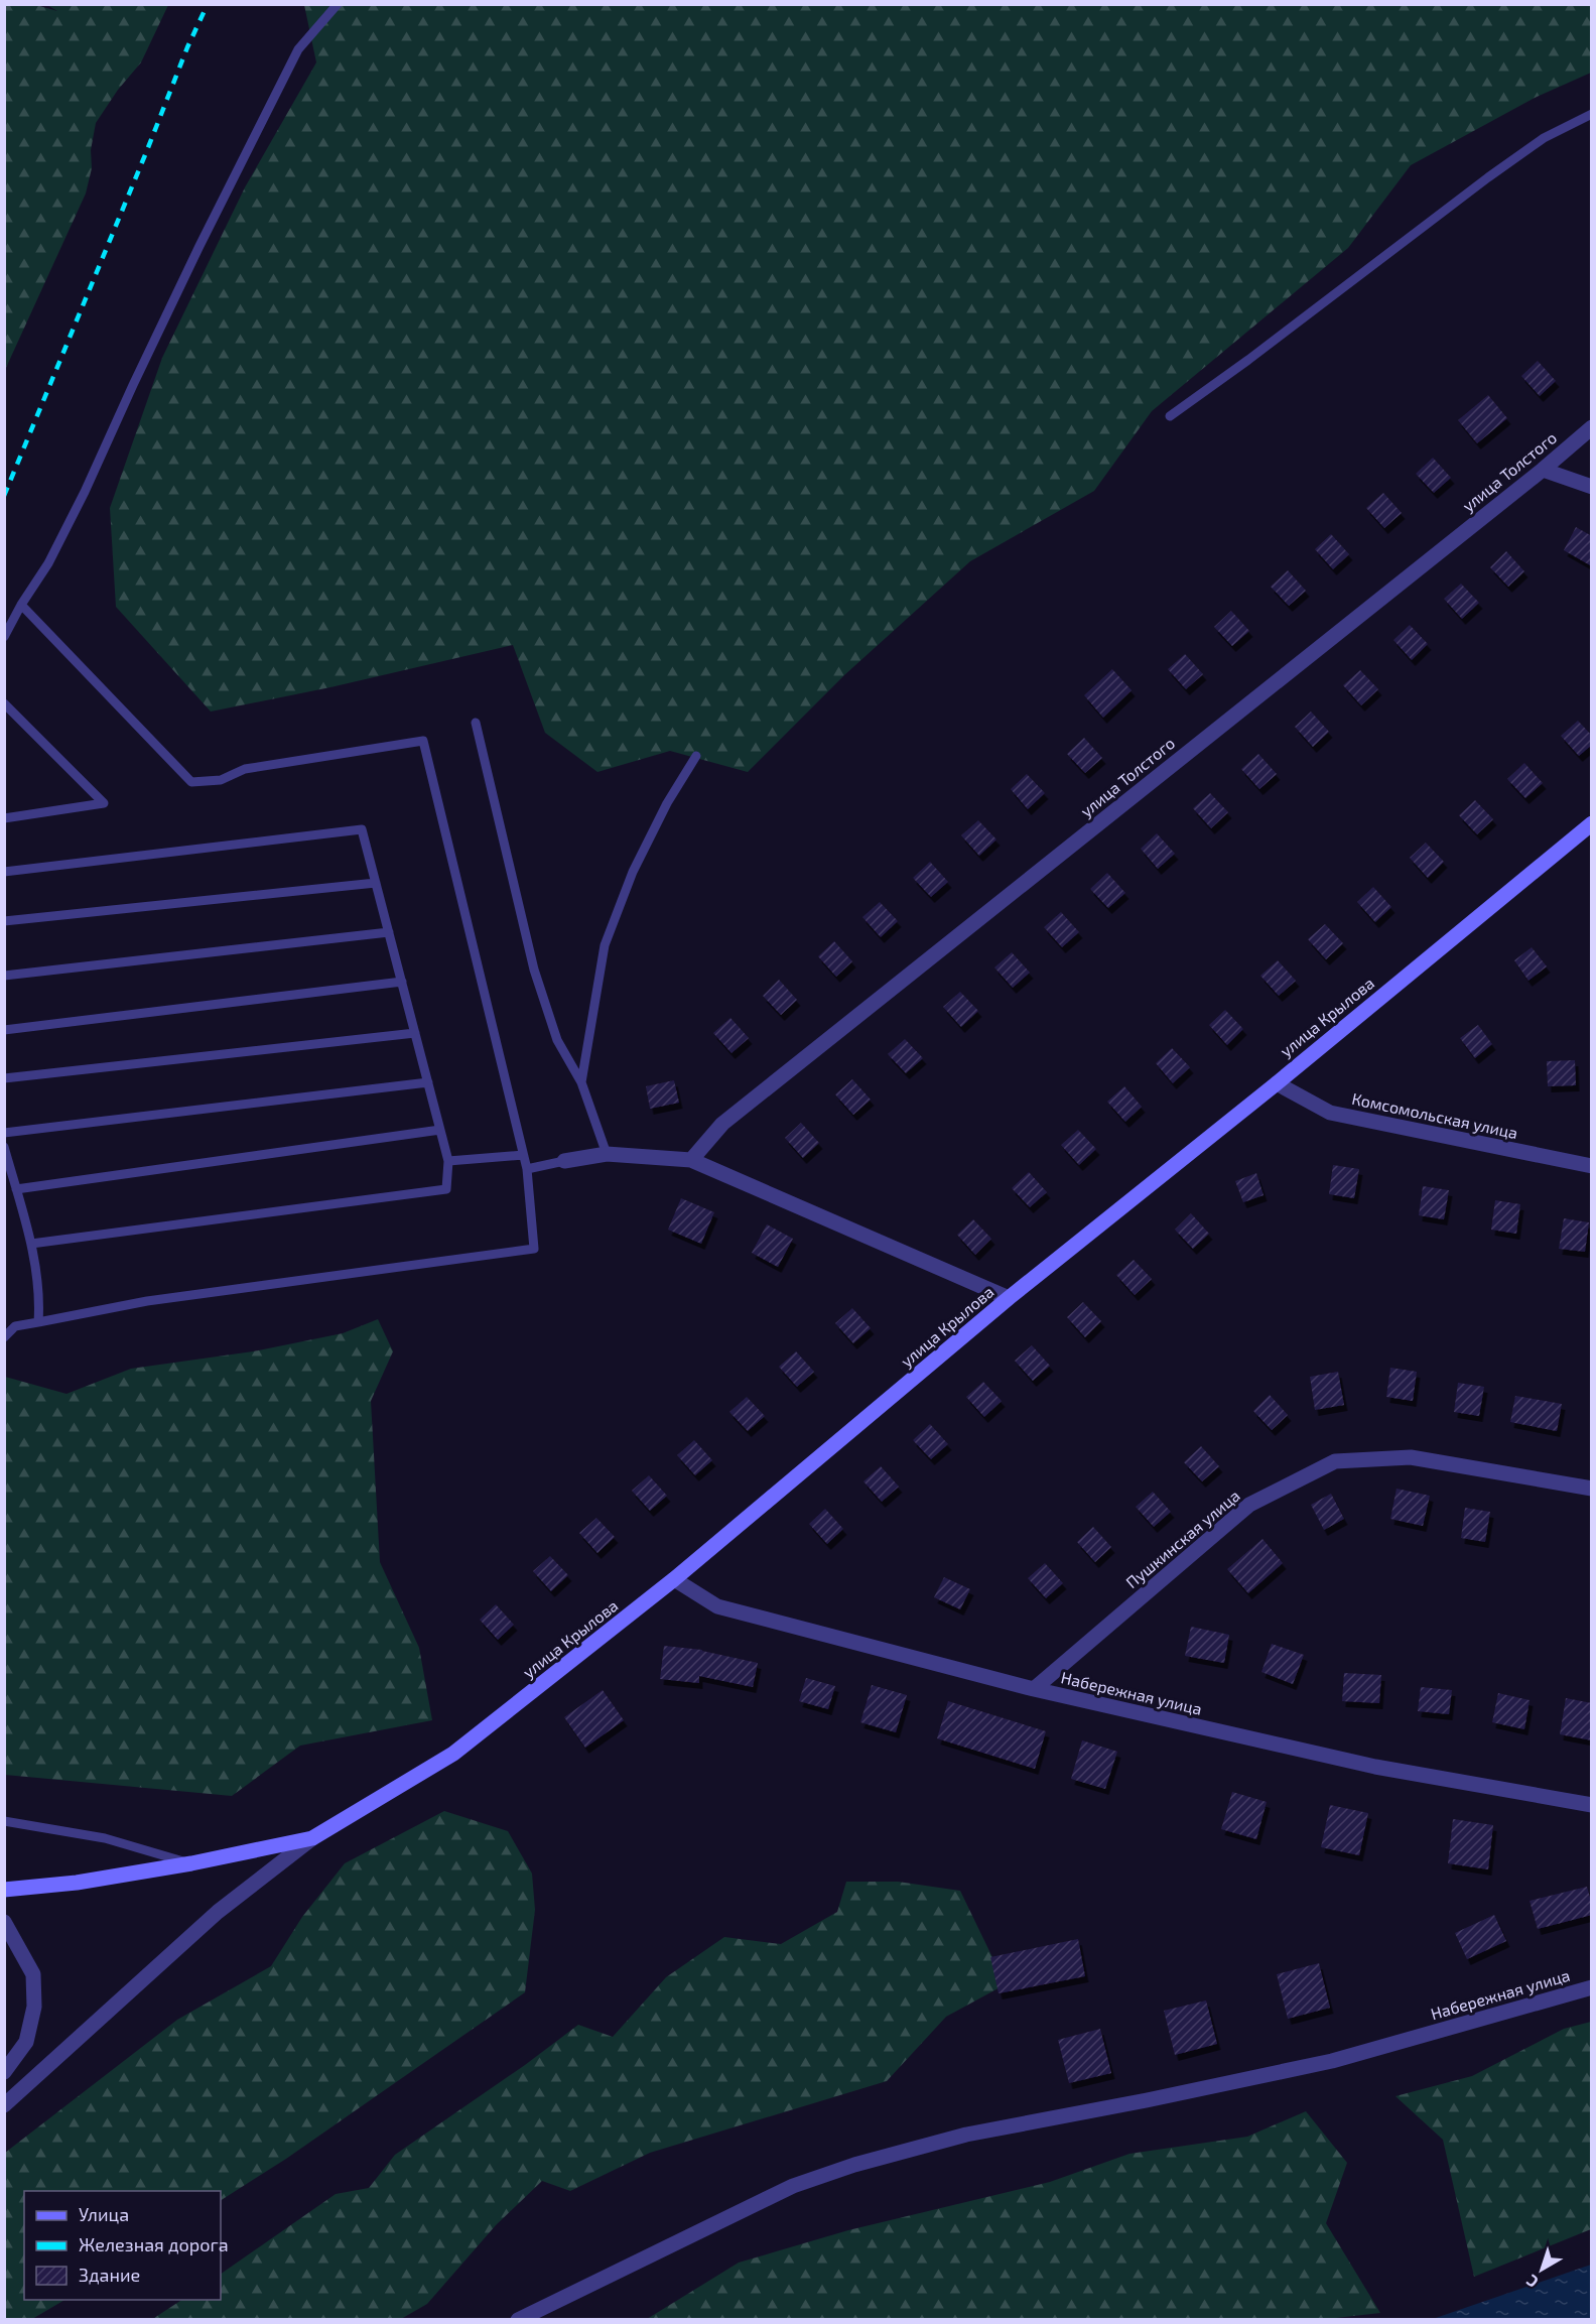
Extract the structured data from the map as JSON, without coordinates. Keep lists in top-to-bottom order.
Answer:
{
  "streets": {
    "main road": ["улица Крылова"],
    "street": [
      "улица Толстого",
      "Комсомольская улица",
      "Пушкинская улица",
      "Набережная улица"
    ]
  },
  "crossings": [
    ["улица Крылова", "Комсомольская улица"],
    ["улица Крылова", "Набережная улица"],
    ["Пушкинская улица", "Набережная улица"]
  ],
  "legend": ["Улица", "Железная дорога", "Здание"],
  "north": "bottom left"
}
